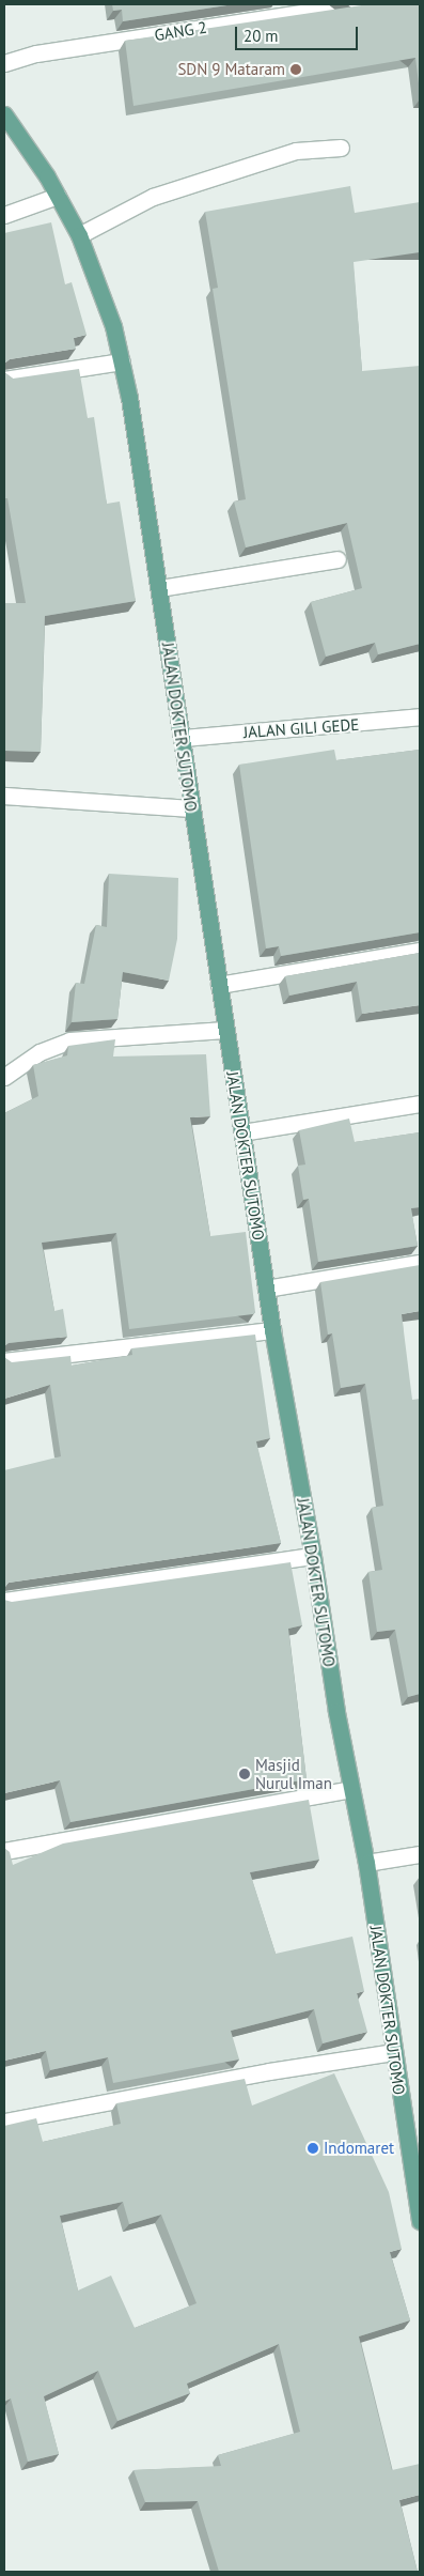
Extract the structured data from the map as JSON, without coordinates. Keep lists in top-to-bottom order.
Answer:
{
  "streets": {
    "main road": ["JALAN DOKTER SUTOMO"],
    "street": ["GANG 2", "JALAN GILI GEDE"]
  },
  "crossings": [
    ["JALAN DOKTER SUTOMO", "JALAN GILI GEDE"]
  ],
  "places": ["SDN 9 Mataram", "Masjid Nurul Iman", "Indomaret"],
  "scale_bar": "20 m"
}
